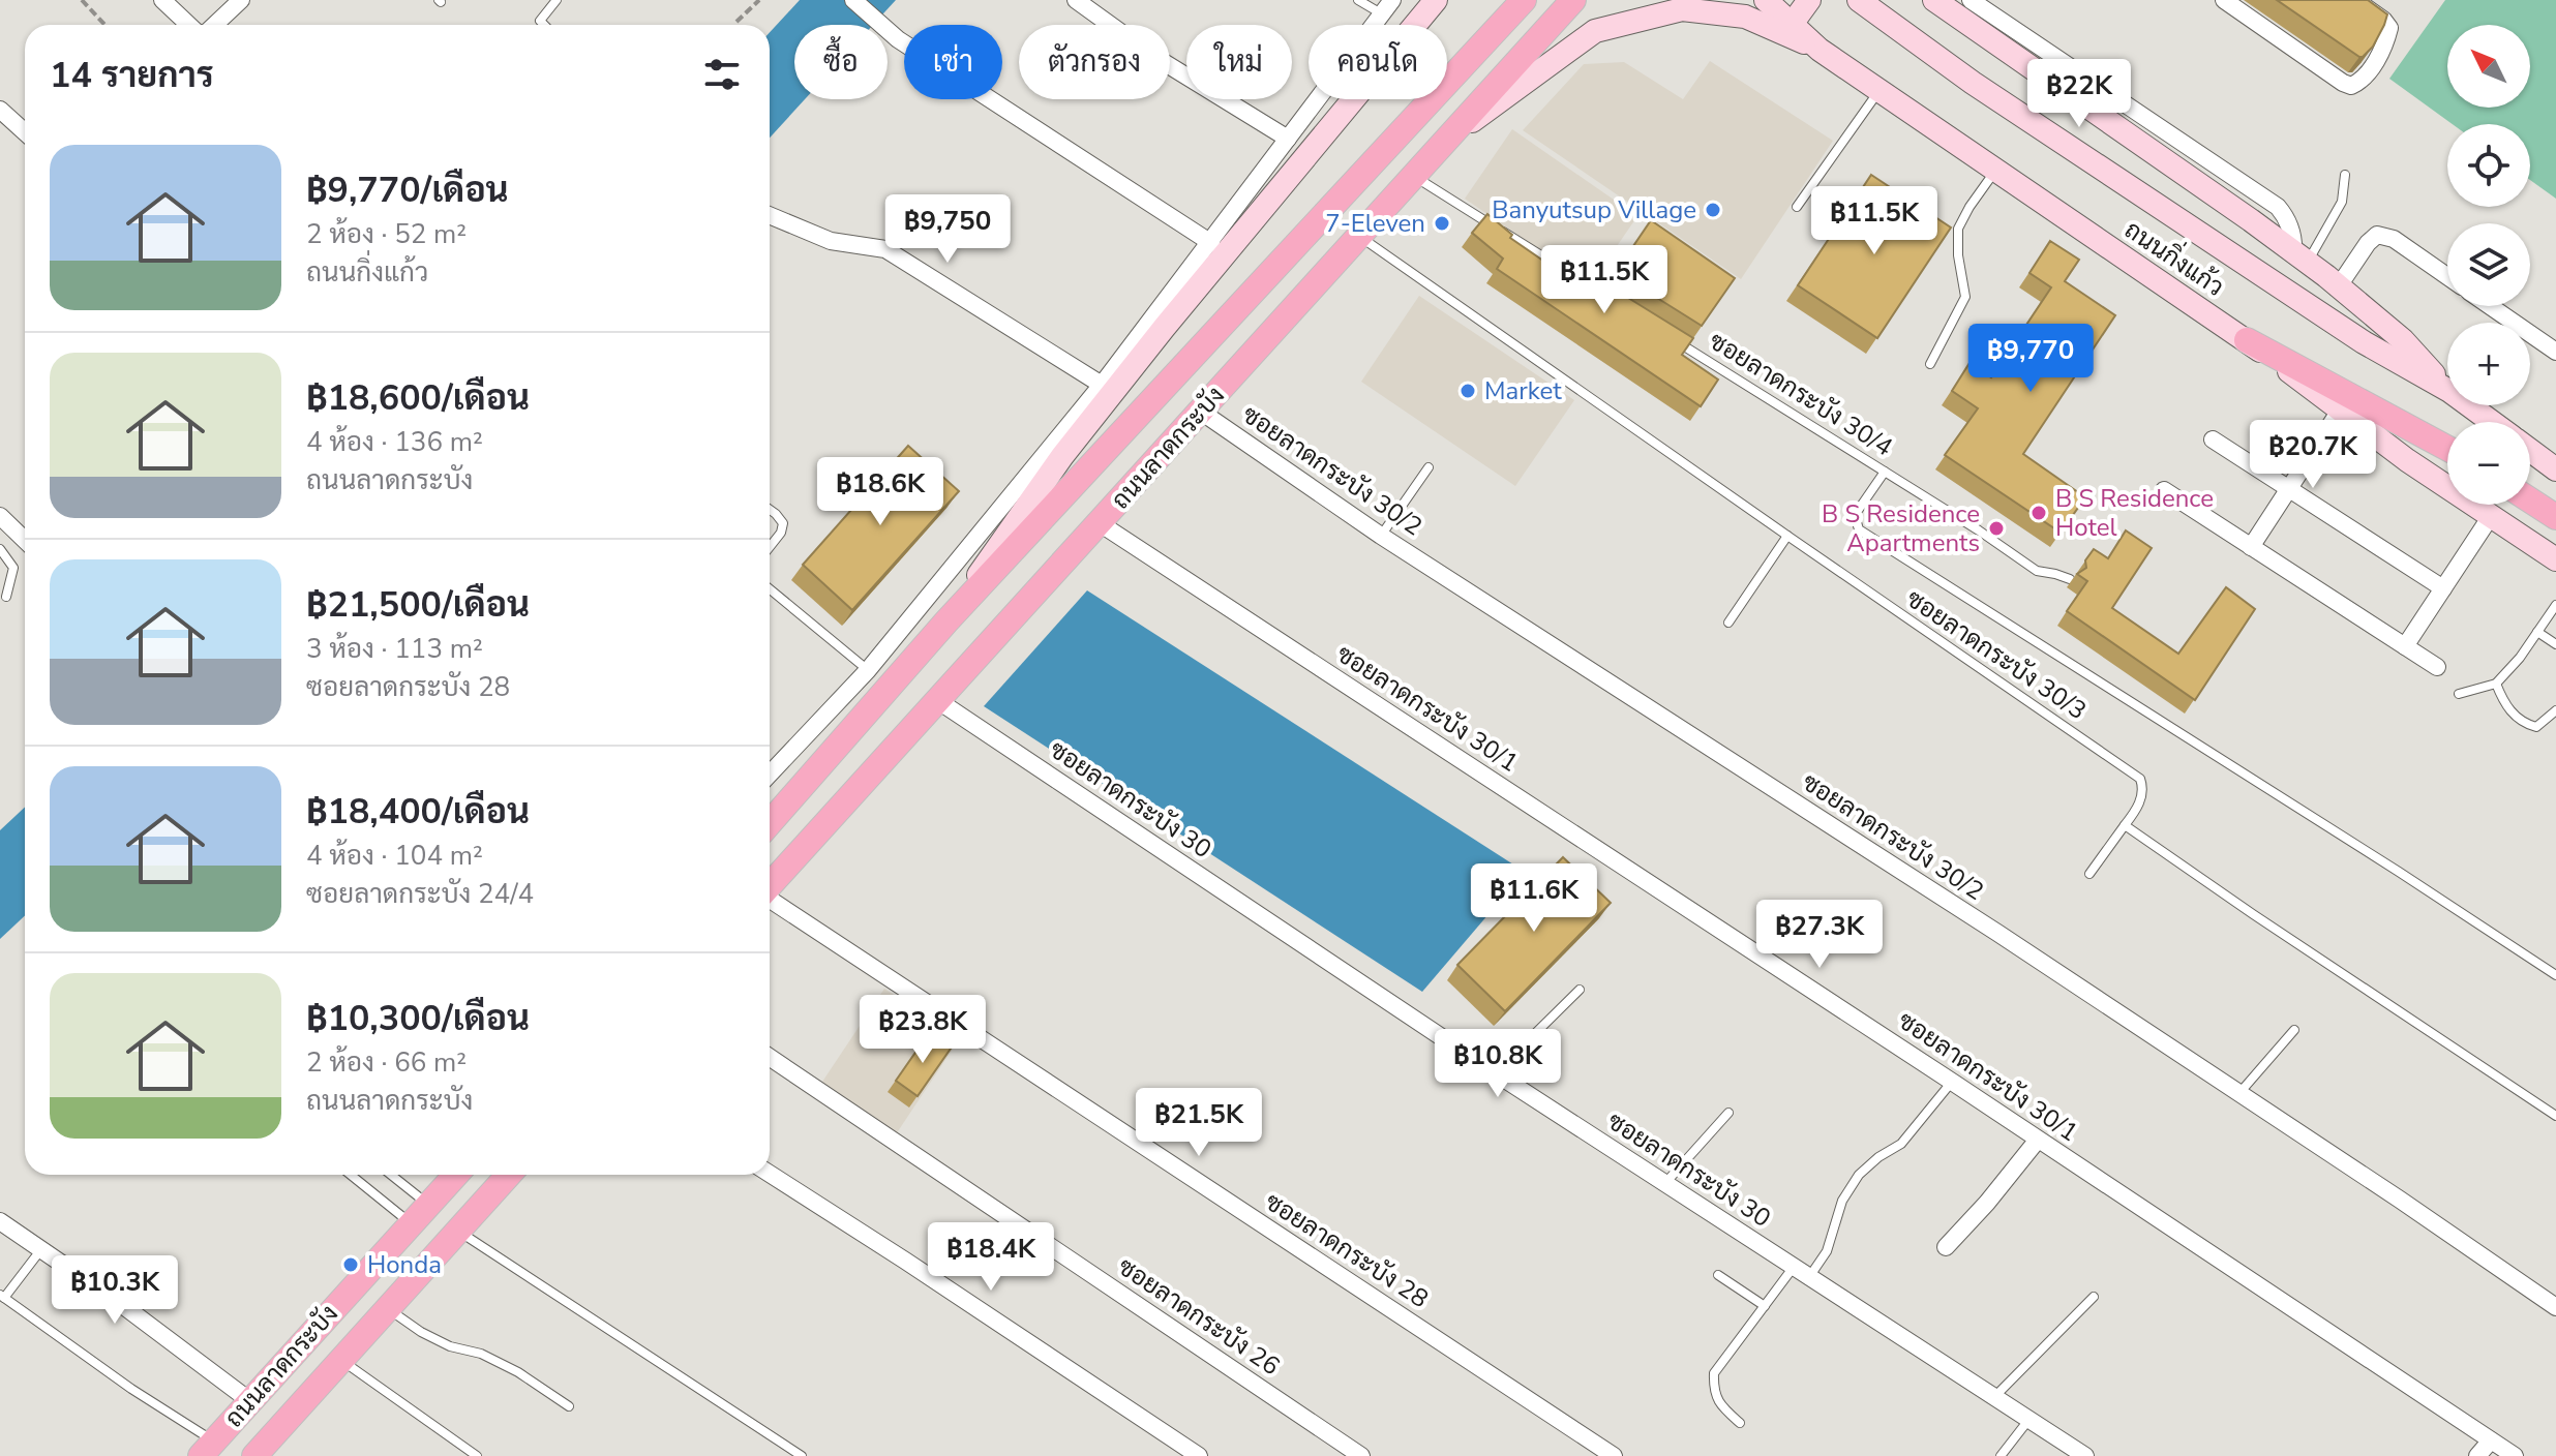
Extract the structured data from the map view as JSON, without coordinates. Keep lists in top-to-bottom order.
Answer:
{
  "streets": {
    "main road": ["ถนนกิ่งแก้ว", "ถนนลาดกระบัง"],
    "street": [
      "ซอยลาดกระบัง 30/2",
      "ซอยลาดกระบัง 30/1",
      "ซอยลาดกระบัง 30",
      "ซอยลาดกระบัง 28",
      "ซอยลาดกระบัง 26"
    ],
    "lane": ["ซอยลาดกระบัง 30/4", "ซอยลาดกระบัง 30/3"]
  },
  "crossings": [
    ["ถนนลาดกระบัง", "ซอยลาดกระบัง 30/2"],
    ["ถนนลาดกระบัง", "ซอยลาดกระบัง 30/3"],
    ["ถนนลาดกระบัง", "ซอยลาดกระบัง 30/1"],
    ["ถนนลาดกระบัง", "ซอยลาดกระบัง 30"]
  ],
  "places": [
    "Banyutsup Village",
    "7-Eleven",
    "Market",
    "B S Residence Hotel",
    "B S Residence Apartments",
    "Honda"
  ],
  "north": "top left",
  "page": {
    "map_buttons": ["+", "−"],
    "chip": [
      "ซื้อ",
      "เช่า",
      "ตัวกรอง",
      "ใหม่",
      "คอนโด"
    ],
    "heading": "14 รายการ",
    "price": [
      "฿22K",
      "฿11.5K",
      "฿9,750",
      "฿11.5K",
      "฿9,770",
      "฿20.7K",
      "฿18.6K",
      "฿11.6K",
      "฿27.3K",
      "฿23.8K",
      "฿10.8K",
      "฿21.5K",
      "฿18.4K",
      "฿10.3K"
    ],
    "list": [
      {
        "name": "฿9,770/เดือน",
        "note": "2 ห้อง · 52 m² · ถนนกิ่งแก้ว"
      },
      {
        "name": "฿18,600/เดือน",
        "note": "4 ห้อง · 136 m² · ถนนลาดกระบัง"
      },
      {
        "name": "฿21,500/เดือน",
        "note": "3 ห้อง · 113 m² · ซอยลาดกระบัง 28"
      },
      {
        "name": "฿18,400/เดือน",
        "note": "4 ห้อง · 104 m² · ซอยลาดกระบัง 24/4"
      },
      {
        "name": "฿10,300/เดือน",
        "note": "2 ห้อง · 66 m² · ถนนลาดกระบัง"
      }
    ]
  }
}
